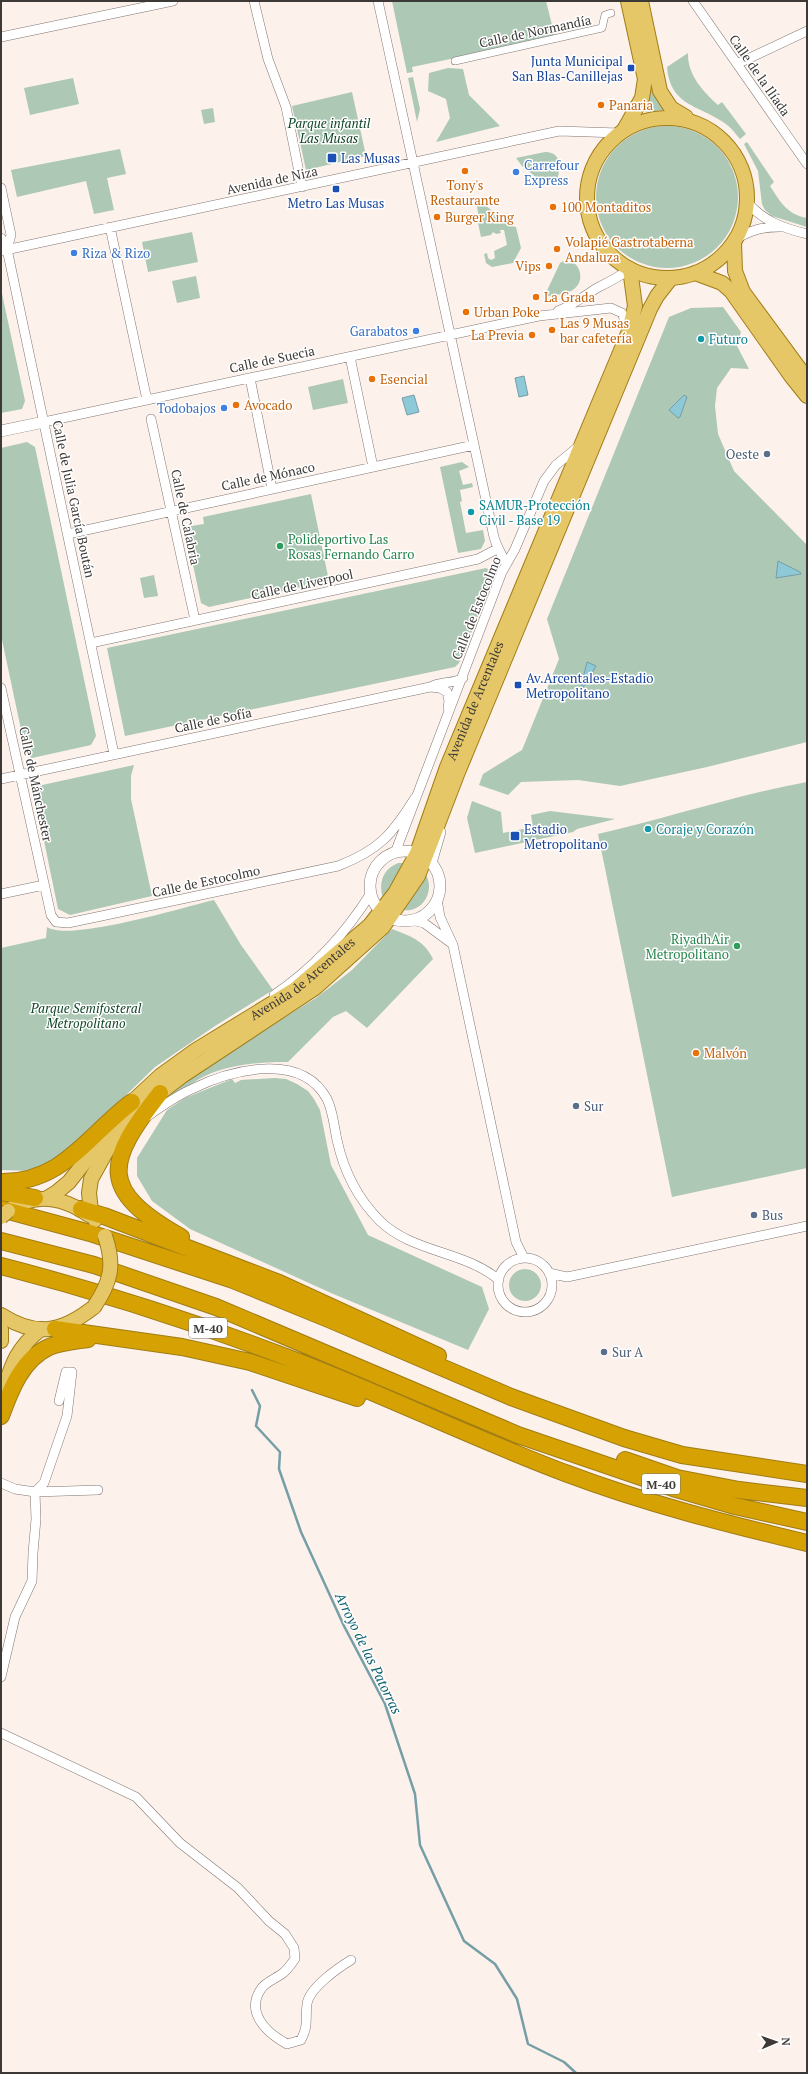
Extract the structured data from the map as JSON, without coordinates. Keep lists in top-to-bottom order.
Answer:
{
  "streets": {
    "highway": ["M-40"],
    "main road": ["Avenida de Arcentales"],
    "street": [
      "Calle de Normandía",
      "Calle de la Ilíada",
      "Avenida de Niza",
      "Calle de Suecia",
      "Calle de Mónaco",
      "Calle de Julia García Boután",
      "Calle de Calabria",
      "Calle de Liverpool",
      "Calle de Estocolmo",
      "Calle de Sofía",
      "Calle de Mánchester"
    ]
  },
  "crossings": [
    ["Avenida de Niza", "Calle de Julia García Boután"],
    ["Calle de Suecia", "Calle de Julia García Boután"],
    ["Calle de Suecia", "Avenida de Arcentales"],
    ["Calle de Mónaco", "Calle de Julia García Boután"],
    ["Calle de Mónaco", "Calle de Calabria"],
    ["Calle de Julia García Boután", "Calle de Liverpool"],
    ["Calle de Julia García Boután", "Calle de Sofía"],
    ["Calle de Calabria", "Calle de Liverpool"],
    ["Calle de Estocolmo", "Avenida de Arcentales"],
    ["Calle de Estocolmo", "Calle de Sofía"],
    ["Calle de Estocolmo", "Calle de Mánchester"],
    ["Calle de Sofía", "Calle de Mánchester"]
  ],
  "water": ["Arroyo de las Patorras"],
  "parks": ["Parque infantil Las Musas", "Parque Semifosteral Metropolitano"],
  "places": {
    "transit": [
      "Junta Municipal San Blas-Canillejas",
      "Las Musas",
      "Metro Las Musas",
      "Av.Arcentales-Estadio Metropolitano",
      "Estadio Metropolitano"
    ],
    "other": [
      "Panaria",
      "Tony's Restaurante",
      "Carrefour Express",
      "100 Montaditos",
      "Burger King",
      "Volapié Gastrotaberna Andaluza",
      "Riza & Rizo",
      "Vips",
      "La Grada",
      "Urban Poke",
      "Las 9 Musas bar cafetería",
      "Garabatos",
      "La Previa",
      "Futuro",
      "Esencial",
      "Avocado",
      "Todobajos",
      "Oeste",
      "SAMUR-Protección Civil - Base 19",
      "Polideportivo Las Rosas Fernando Carro",
      "Coraje y Corazón",
      "RiyadhAir Metropolitano",
      "Malvón",
      "Sur",
      "Bus",
      "Sur A"
    ]
  },
  "north": "right"
}
